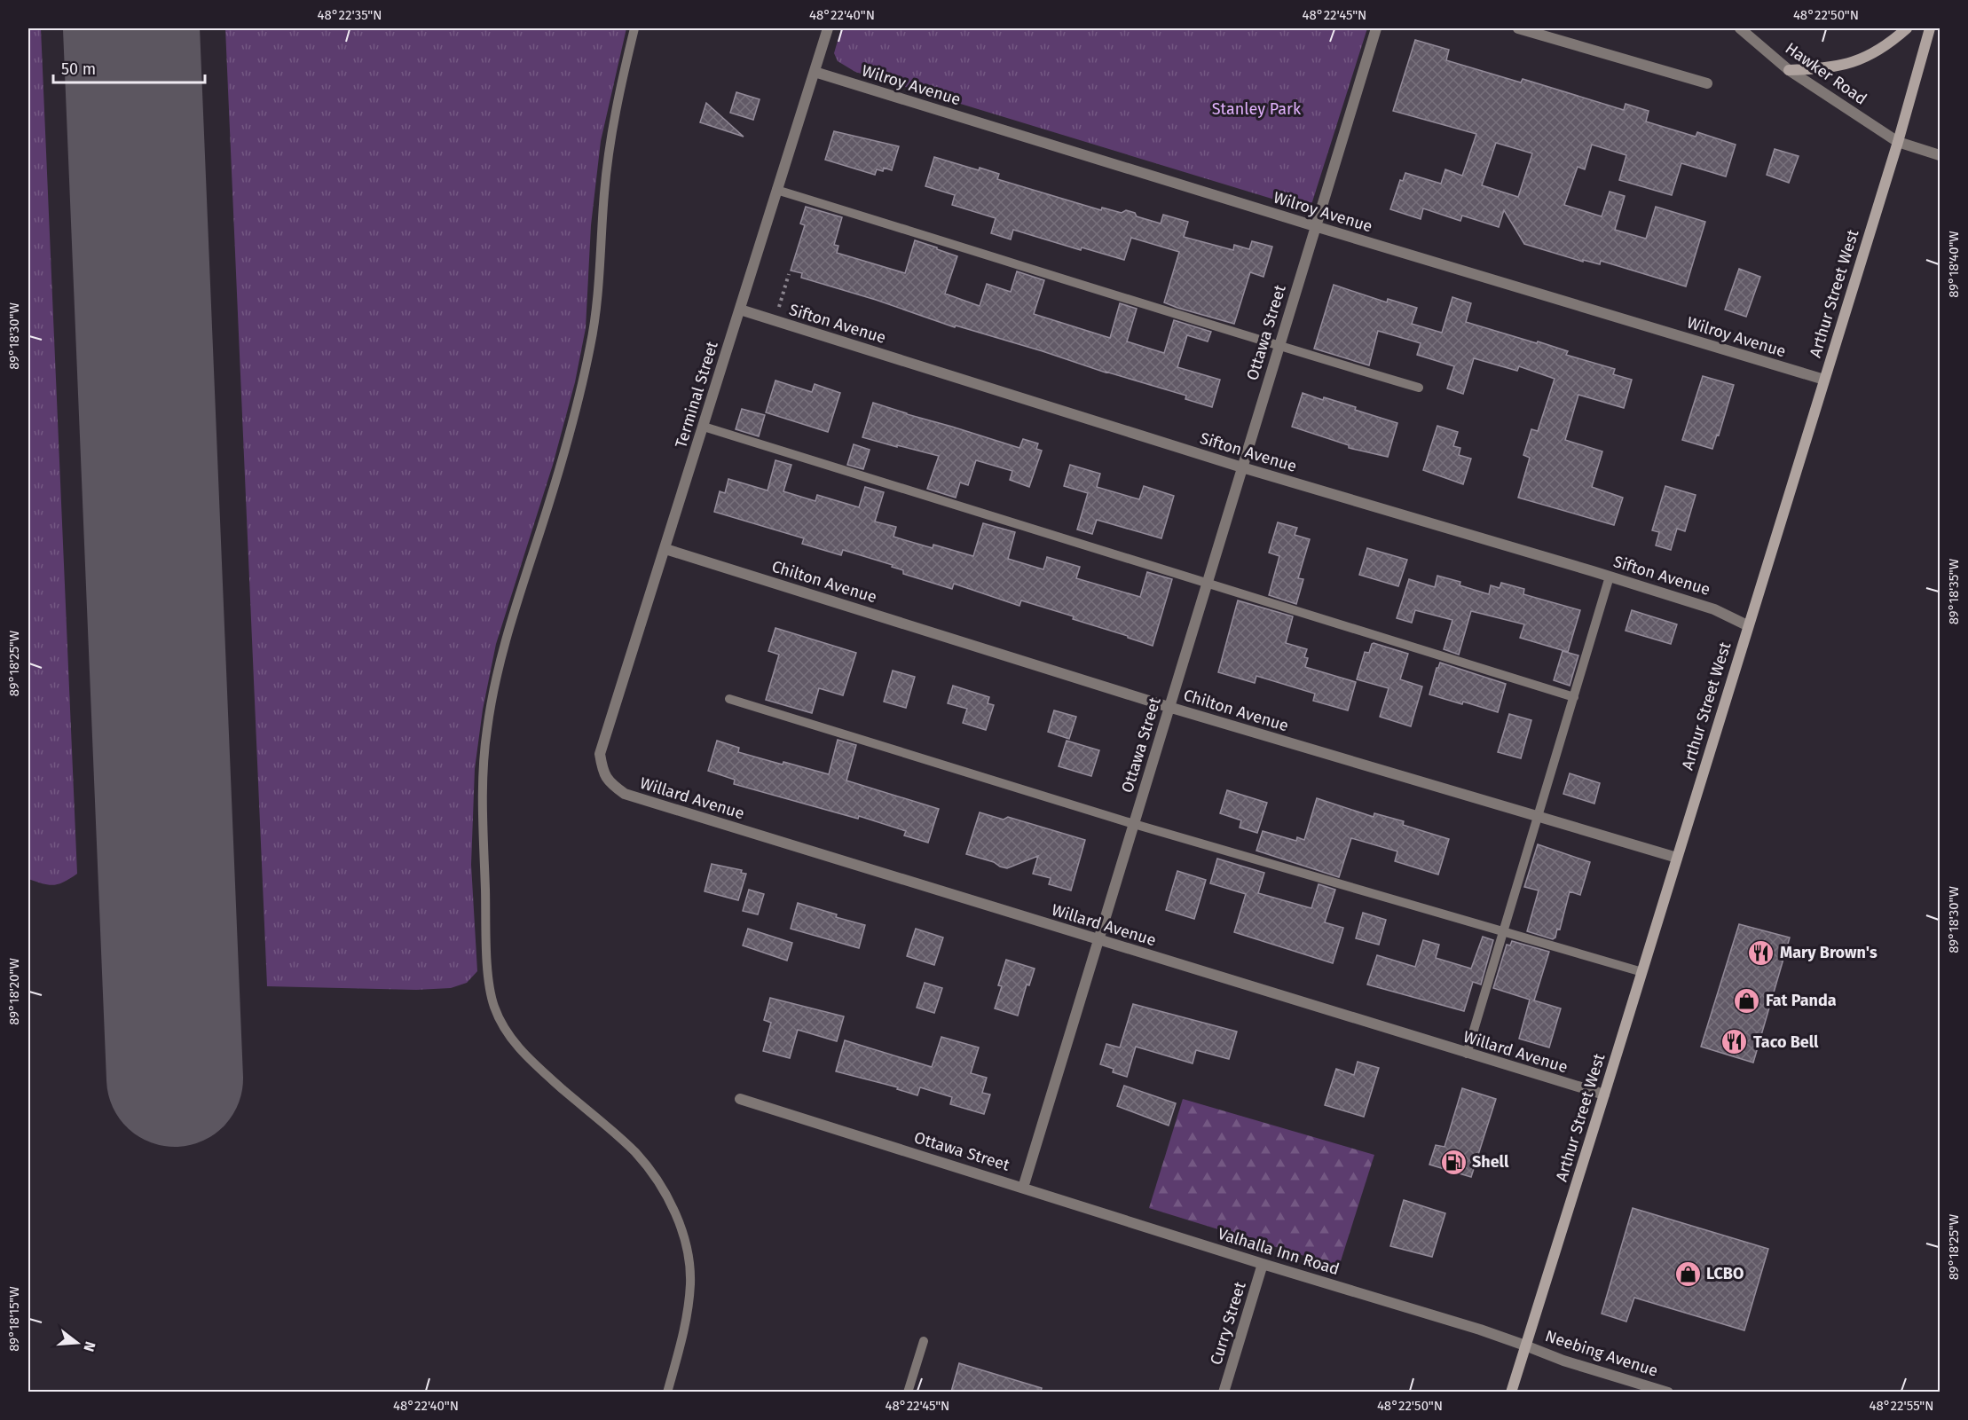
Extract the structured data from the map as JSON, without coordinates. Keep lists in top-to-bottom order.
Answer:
{
  "streets": {
    "main road": ["Arthur Street West"],
    "street": [
      "Hawker Road",
      "Wilroy Avenue",
      "Sifton Avenue",
      "Ottawa Street",
      "Terminal Street",
      "Chilton Avenue",
      "Willard Avenue",
      "Valhalla Inn Road",
      "Curry Street",
      "Neebing Avenue"
    ]
  },
  "crossings": [
    ["Hawker Road", "Arthur Street West"],
    ["Wilroy Avenue", "Arthur Street West"],
    ["Wilroy Avenue", "Ottawa Street"],
    ["Wilroy Avenue", "Terminal Street"],
    ["Arthur Street West", "Sifton Avenue"],
    ["Arthur Street West", "Chilton Avenue"],
    ["Arthur Street West", "Willard Avenue"],
    ["Arthur Street West", "Valhalla Inn Road"],
    ["Arthur Street West", "Neebing Avenue"],
    ["Sifton Avenue", "Ottawa Street"],
    ["Sifton Avenue", "Terminal Street"],
    ["Ottawa Street", "Chilton Avenue"],
    ["Ottawa Street", "Willard Avenue"],
    ["Ottawa Street", "Valhalla Inn Road"],
    ["Terminal Street", "Chilton Avenue"],
    ["Terminal Street", "Willard Avenue"],
    ["Valhalla Inn Road", "Curry Street"],
    ["Valhalla Inn Road", "Neebing Avenue"]
  ],
  "parks": ["Stanley Park"],
  "places": {
    "restaurant": ["Mary Brown's", "Taco Bell"],
    "shop": ["Fat Panda", "LCBO"],
    "fuel station": ["Shell"]
  },
  "scale_bar": "50 m",
  "north": "right",
  "coordinates": [
    "48°22'35\"N",
    "48°22'40\"N",
    "48°22'45\"N",
    "48°22'50\"N",
    "89°18'40\"W",
    "89°18'30\"W",
    "89°18'35\"W",
    "89°18'25\"W",
    "89°18'20\"W",
    "89°18'15\"W",
    "48°22'55\"N"
  ]
}
